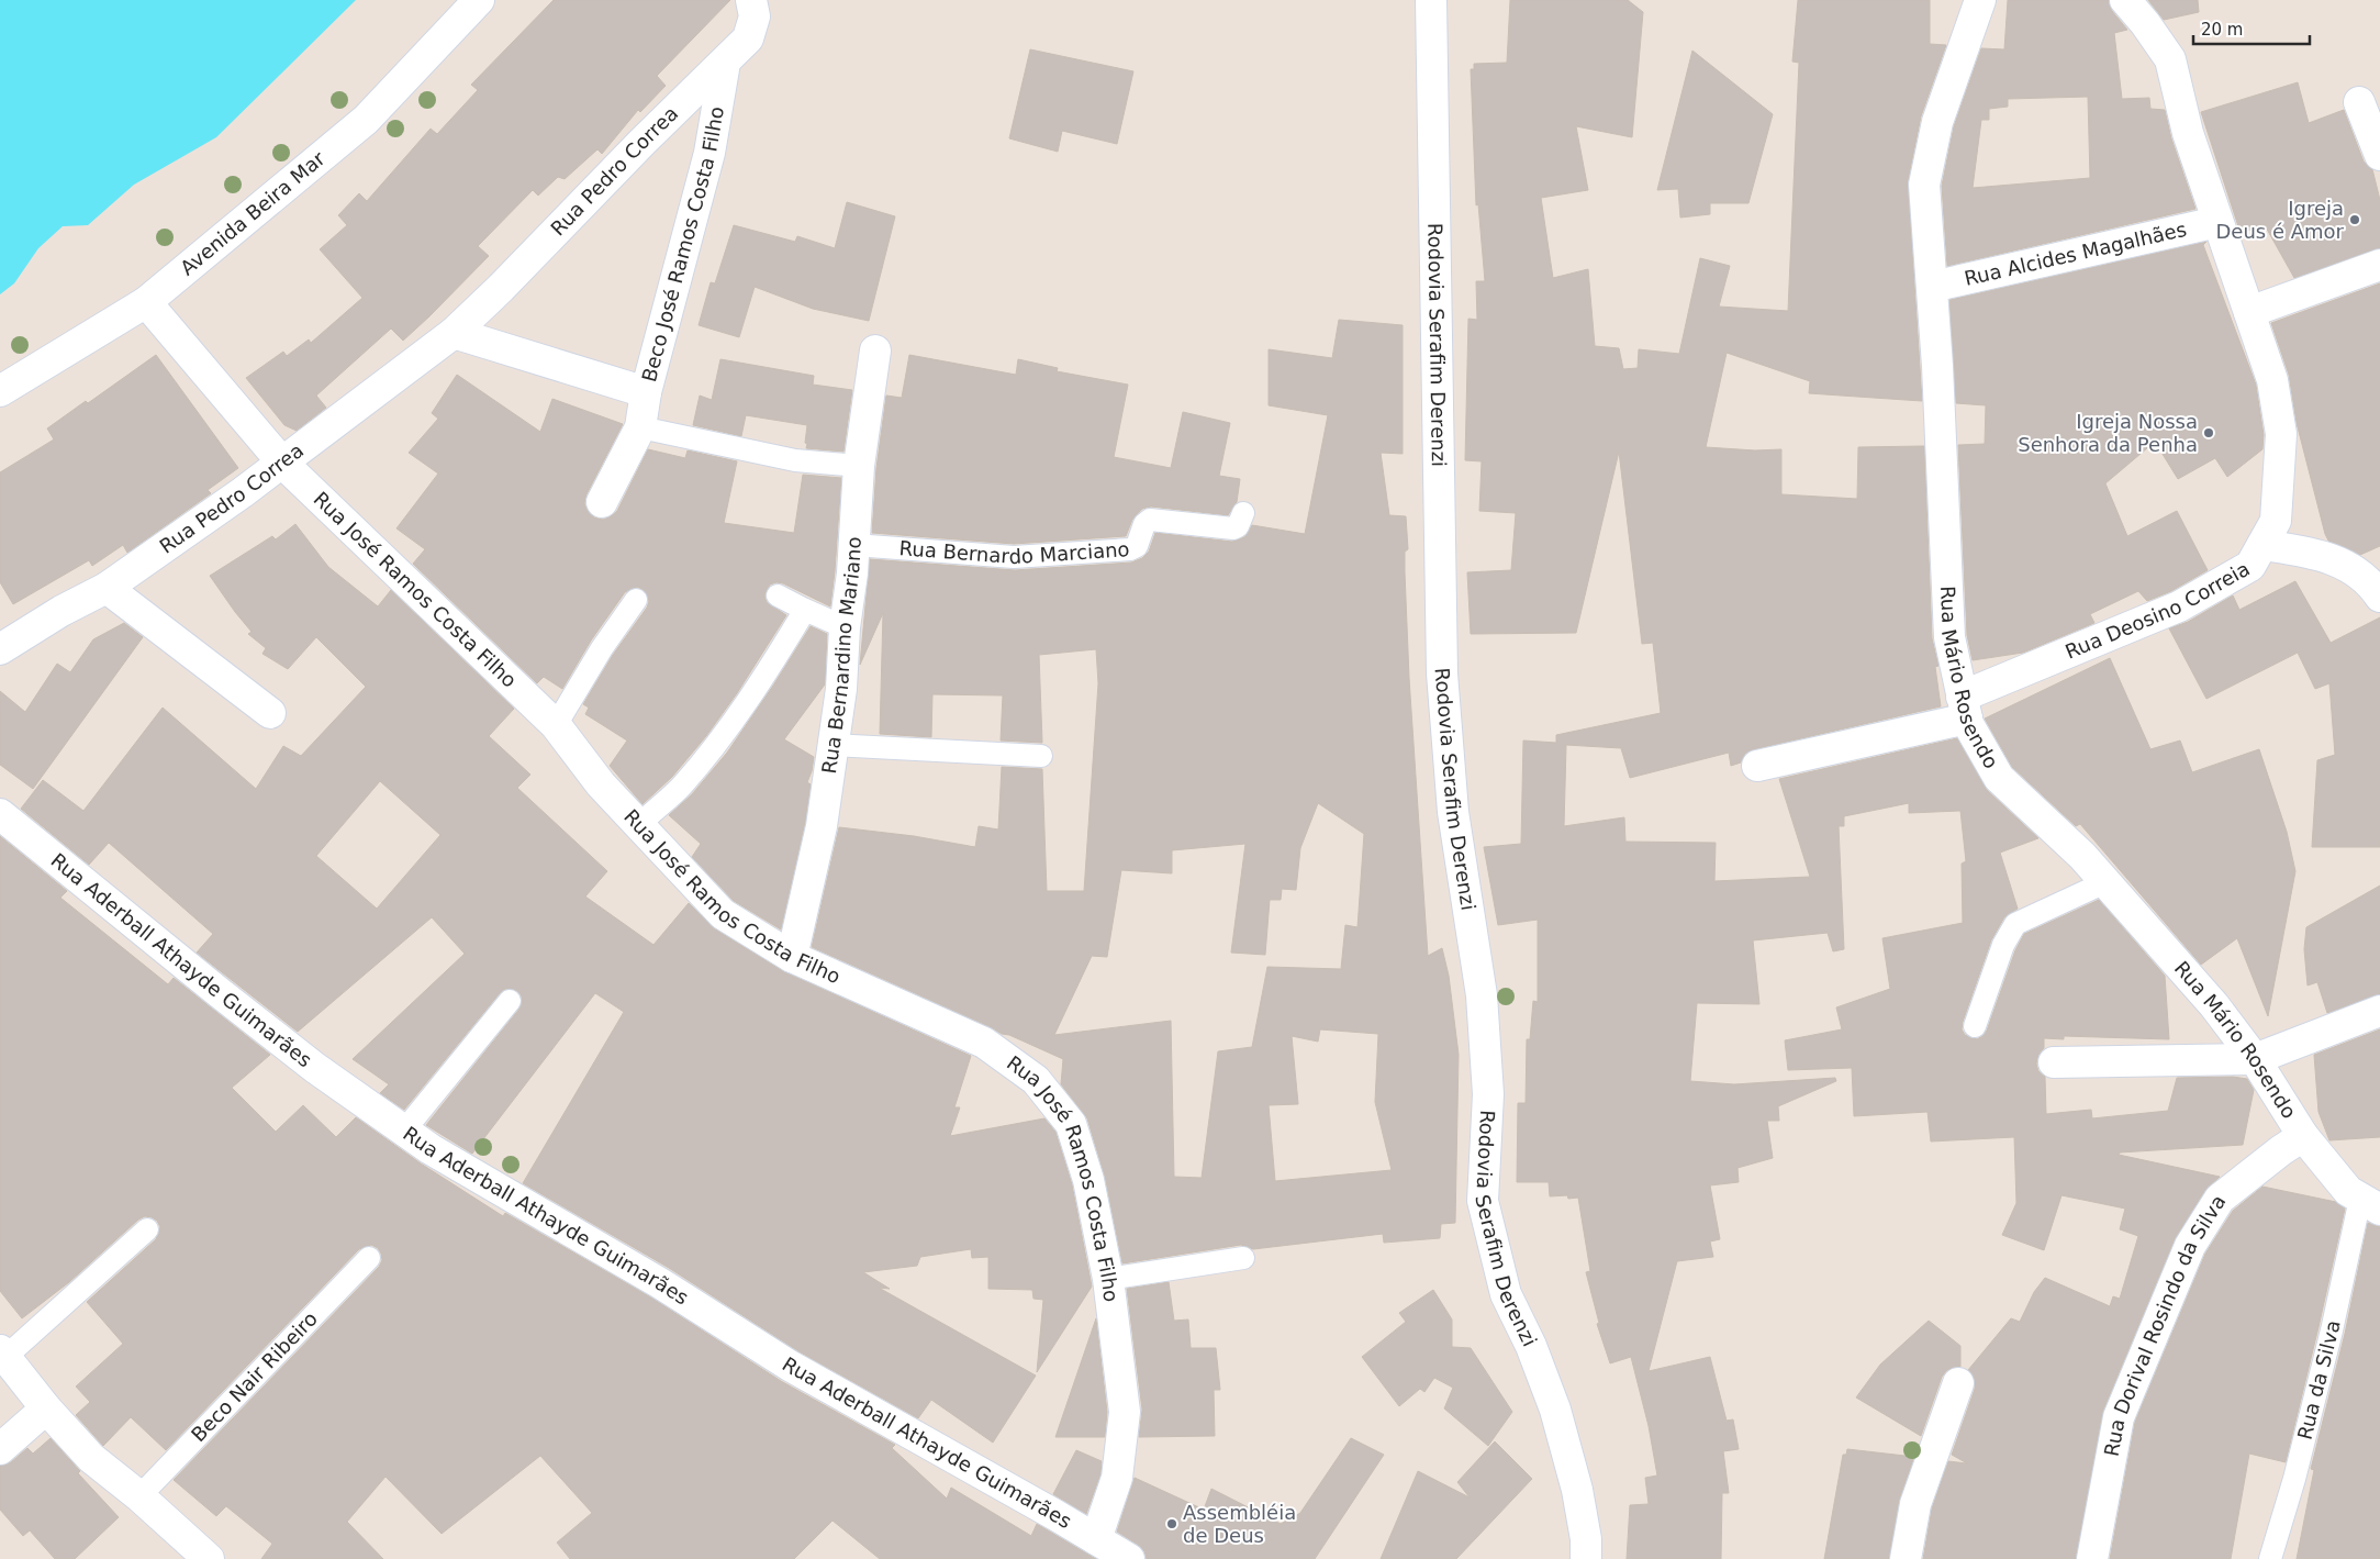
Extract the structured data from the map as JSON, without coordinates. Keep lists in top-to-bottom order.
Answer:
{
  "streets": {
    "street": [
      "Rua Pedro Correa",
      "Avenida Beira Mar",
      "Beco José Ramos Costa Filho",
      "Rua Alcides Magalhães",
      "Rodovia Serafim Derenzi",
      "Rua José Ramos Costa Filho",
      "Rua Deosino Correia",
      "Rua Bernardino Mariano",
      "Rua Mário Rosendo",
      "Rua Aderball Athayde Guimarães",
      "Rua Dorival Rosindo da Silva"
    ],
    "lane": ["Rua Bernardo Marciano", "Beco Nair Ribeiro", "Rua da Silva"]
  },
  "crossings": [
    ["Rua Pedro Correa", "Beco José Ramos Costa Filho"],
    ["Rua Pedro Correa", "Rua José Ramos Costa Filho"],
    ["Avenida Beira Mar", "Rua José Ramos Costa Filho"],
    ["Rua Alcides Magalhães", "Rua Deosino Correia"],
    ["Rua Alcides Magalhães", "Rua Mário Rosendo"],
    ["Rua Bernardo Marciano", "Rua Bernardino Mariano"],
    ["Rua José Ramos Costa Filho", "Rua Bernardino Mariano"],
    ["Rua José Ramos Costa Filho", "Rua Aderball Athayde Guimarães"],
    ["Rua Deosino Correia", "Rua Mário Rosendo"],
    ["Rua Mário Rosendo", "Rua Dorival Rosindo da Silva"],
    ["Rua Mário Rosendo", "Rua da Silva"]
  ],
  "places": ["Igreja Deus é Amor", "Igreja Nossa Senhora da Penha", "Assembléia de Deus"],
  "scale_bar": "20 m"
}
